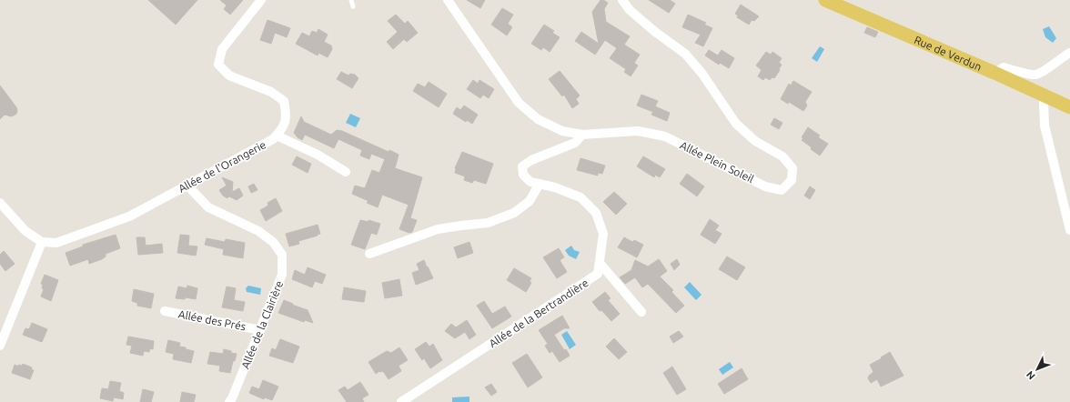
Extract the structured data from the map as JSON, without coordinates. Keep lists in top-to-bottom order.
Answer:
{
  "streets": {
    "main road": ["Rue de Verdun"],
    "street": [
      "Allée Plein Soleil",
      "Allée de l'Orangerie",
      "Allée de la Bertrandière",
      "Allée des Prés",
      "Allée de la Clairière"
    ]
  },
  "crossings": [
    ["Allée Plein Soleil", "Allée de la Bertrandière"],
    ["Allée de l'Orangerie", "Allée de la Clairière"],
    ["Allée des Prés", "Allée de la Clairière"]
  ],
  "north": "bottom left"
}
